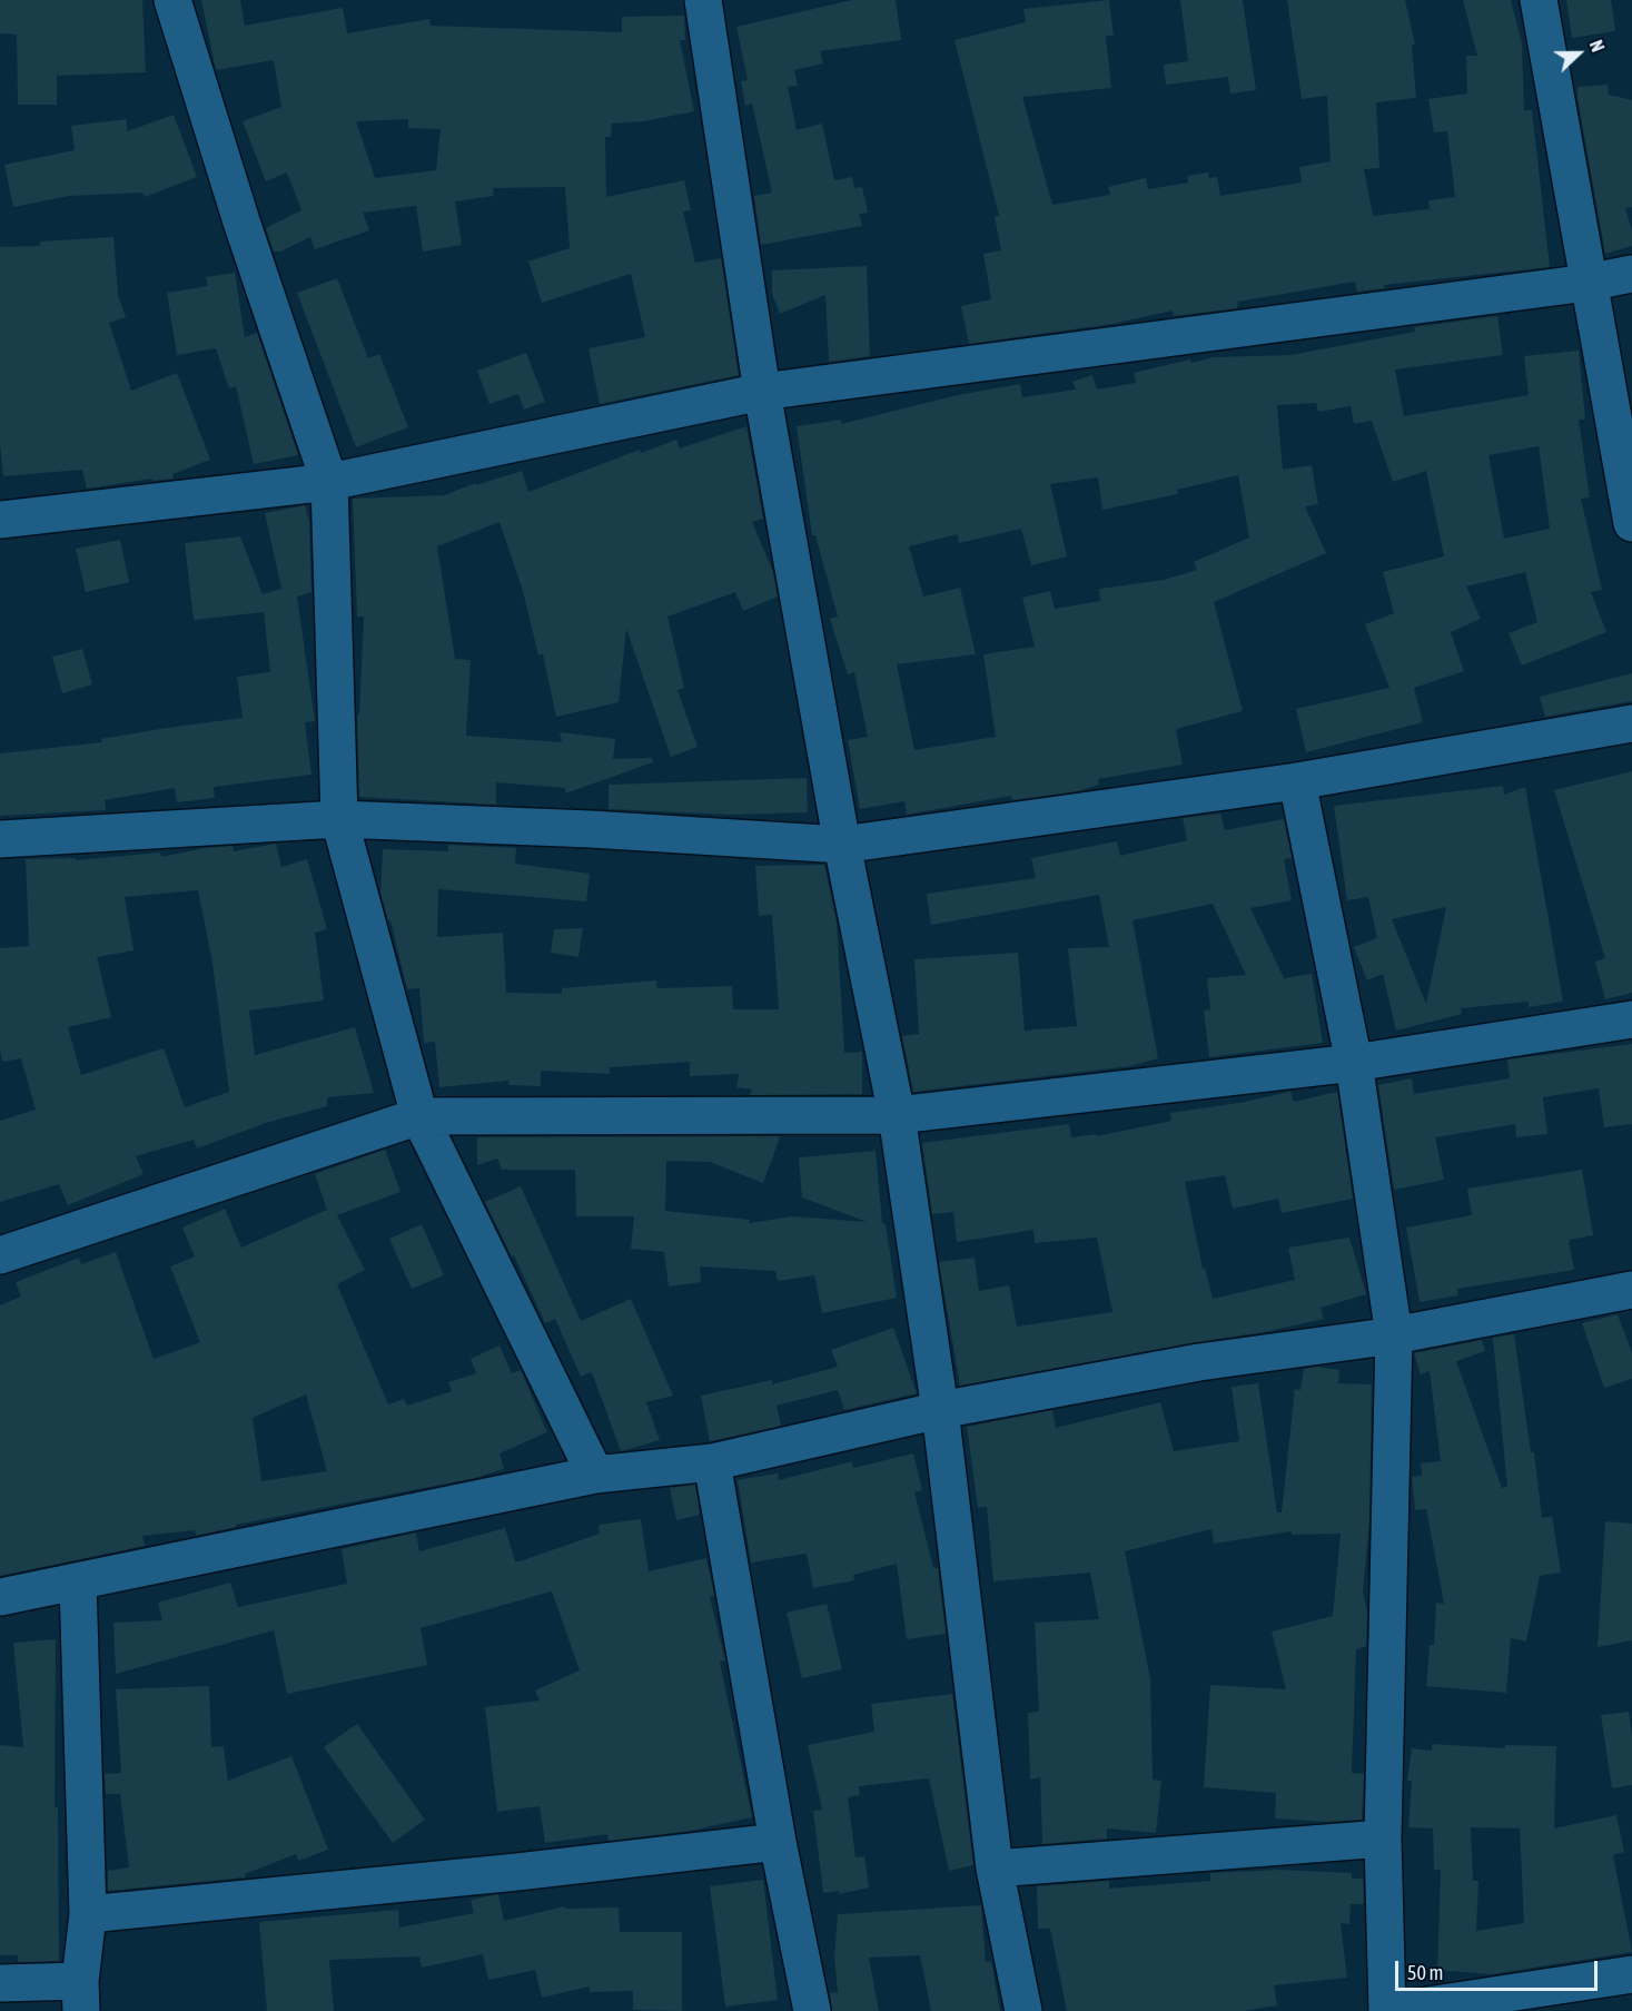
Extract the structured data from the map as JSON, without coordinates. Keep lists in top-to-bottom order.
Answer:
{
  "scale_bar": "50 m",
  "north": "right"
}
